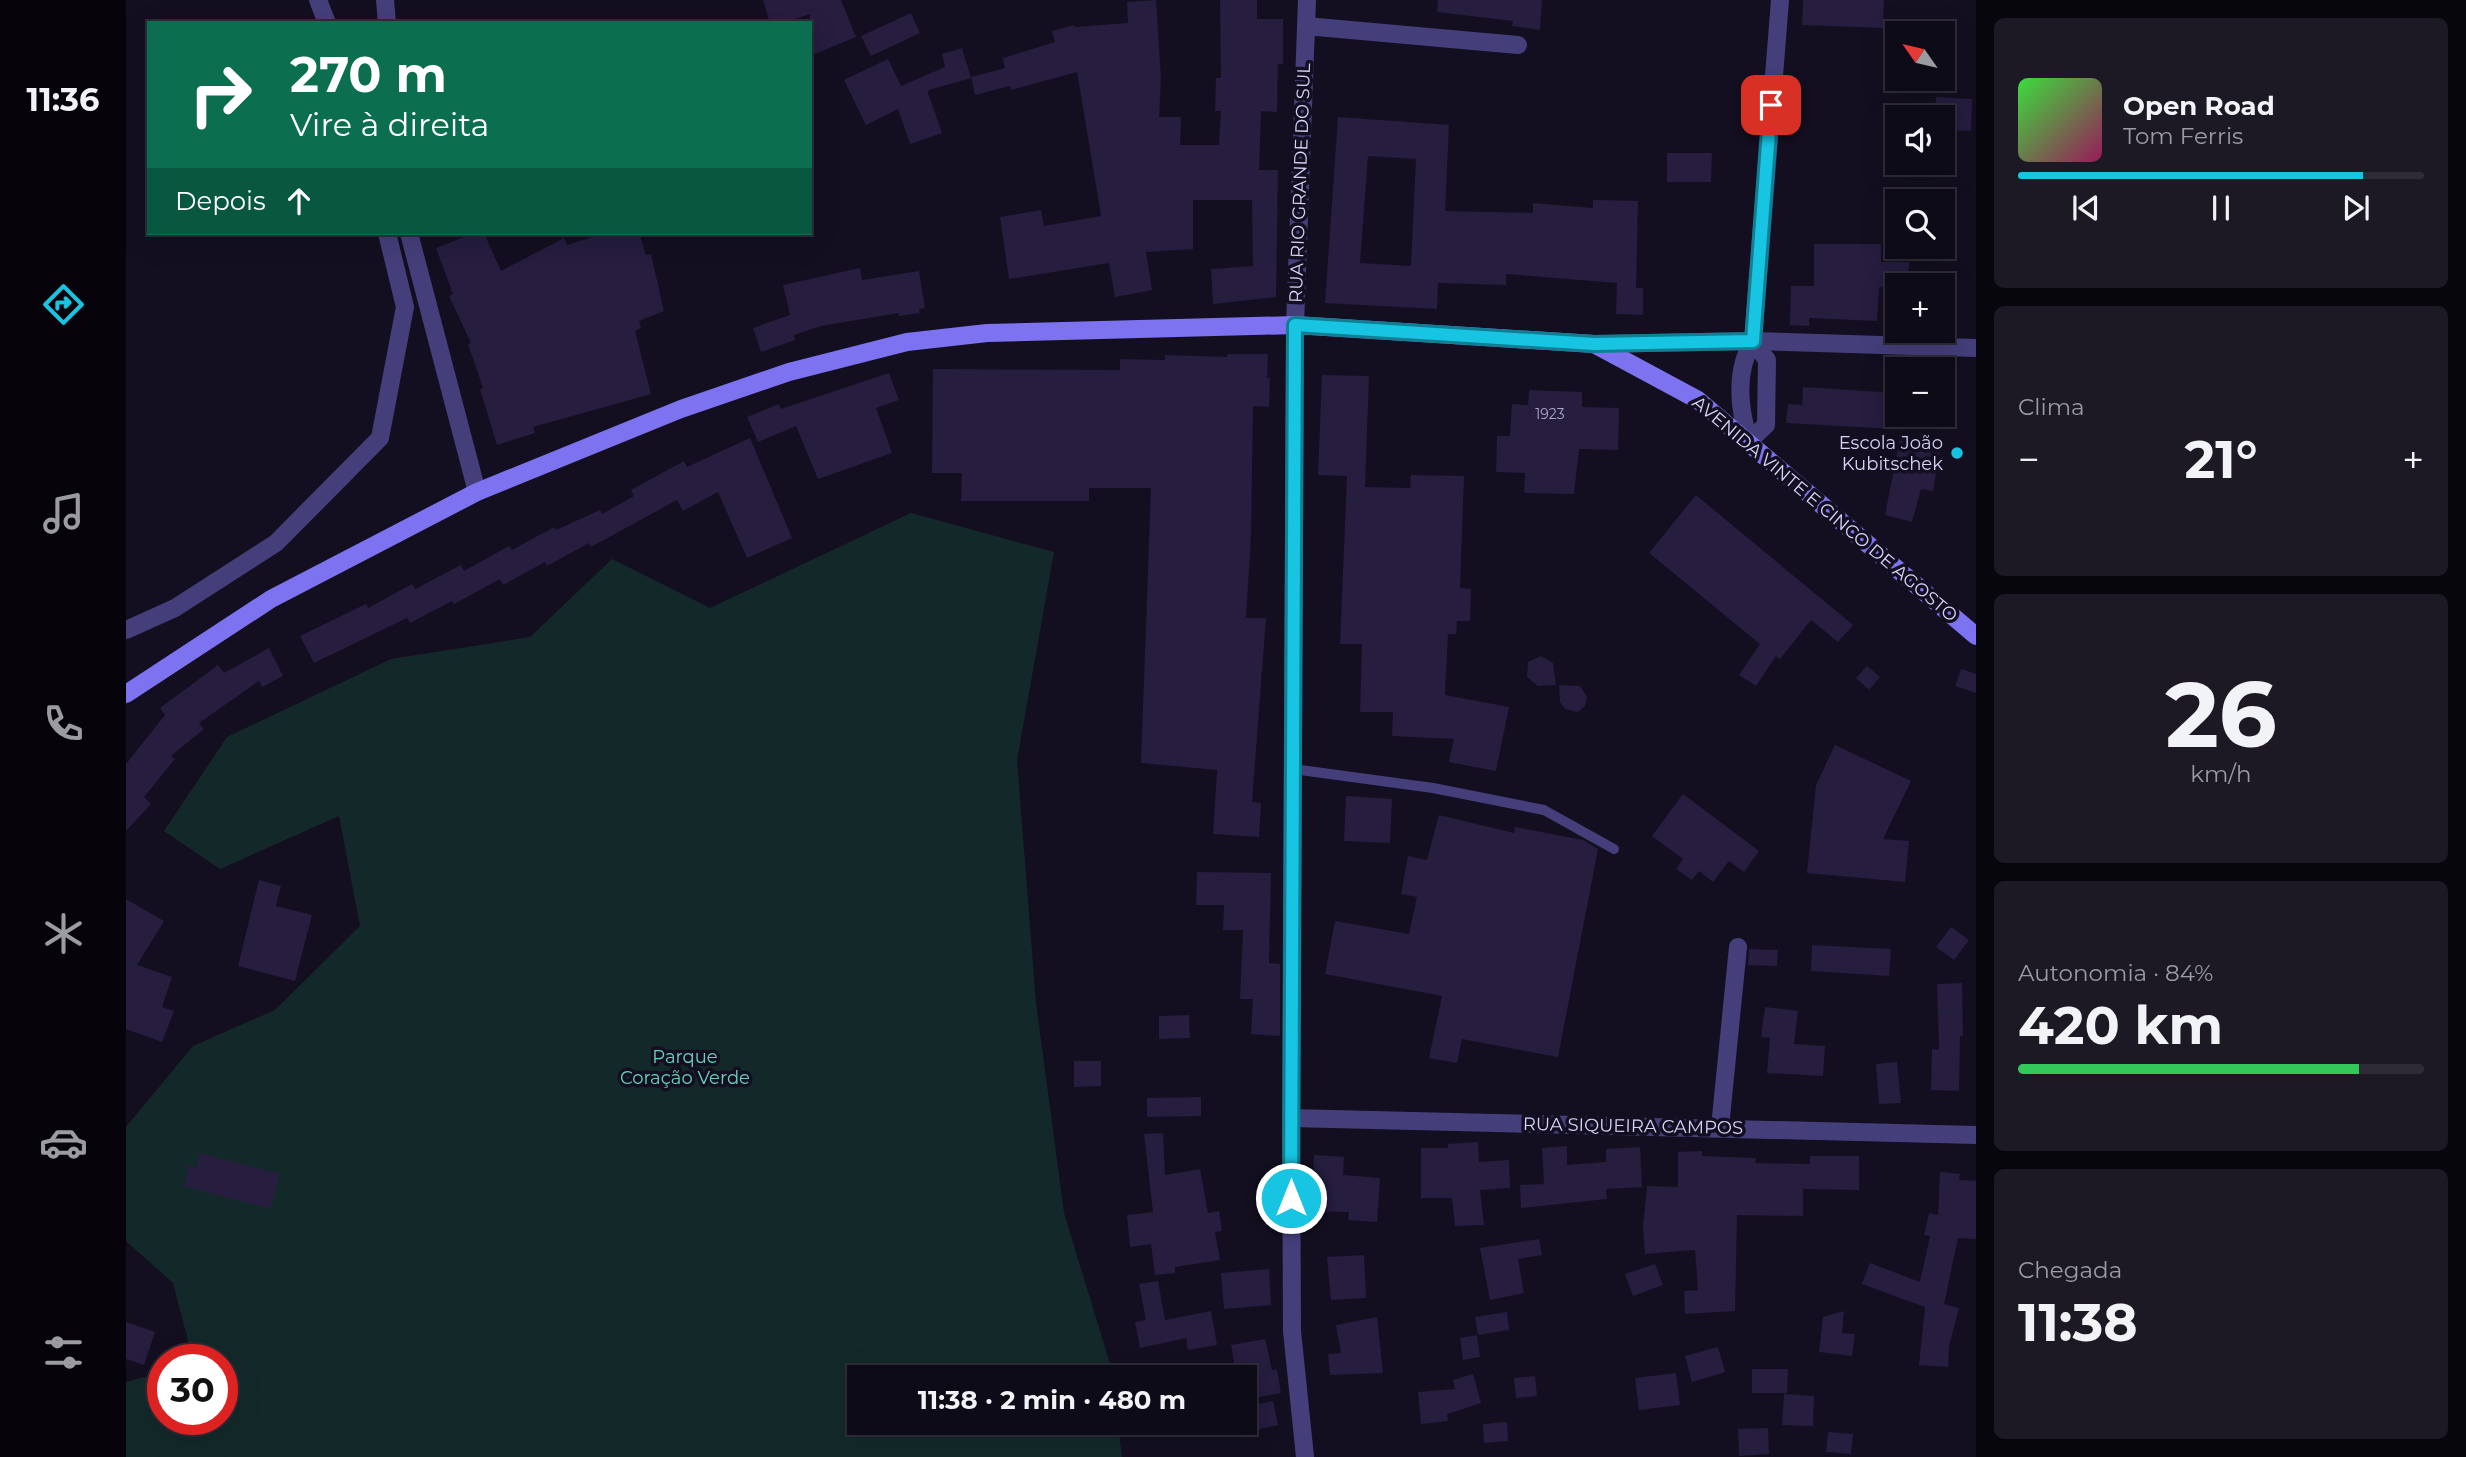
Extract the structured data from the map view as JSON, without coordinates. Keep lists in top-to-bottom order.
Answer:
{
  "streets": {
    "main road": ["AVENIDA VINTE E CINCO DE AGOSTO"],
    "street": ["RUA RIO GRANDE DO SUL", "RUA SIQUEIRA CAMPOS"]
  },
  "crossings": [
    ["RUA RIO GRANDE DO SUL", "AVENIDA VINTE E CINCO DE AGOSTO"],
    ["RUA RIO GRANDE DO SUL", "RUA SIQUEIRA CAMPOS"]
  ],
  "parks": ["Parque Coração Verde"],
  "places": ["Escola João Kubitschek"],
  "house_numbers": ["1923"],
  "north": "top left",
  "page": {
    "tabs": "11:36",
    "map_buttons": ["+", "−"],
    "turn": ["270 m", "Vire à direita"],
    "song": ["Open Road", "Tom Ferris"],
    "then": "Depois",
    "tile": [
      "Clima",
      ["26", "km/h"],
      ["Autonomia · 84%", "420 km"],
      ["Chegada", "11:38"]
    ],
    "heat": ["−", "21°", "+"],
    "limit": "30",
    "trip": "11:38 · 2 min · 480 m"
  }
}
